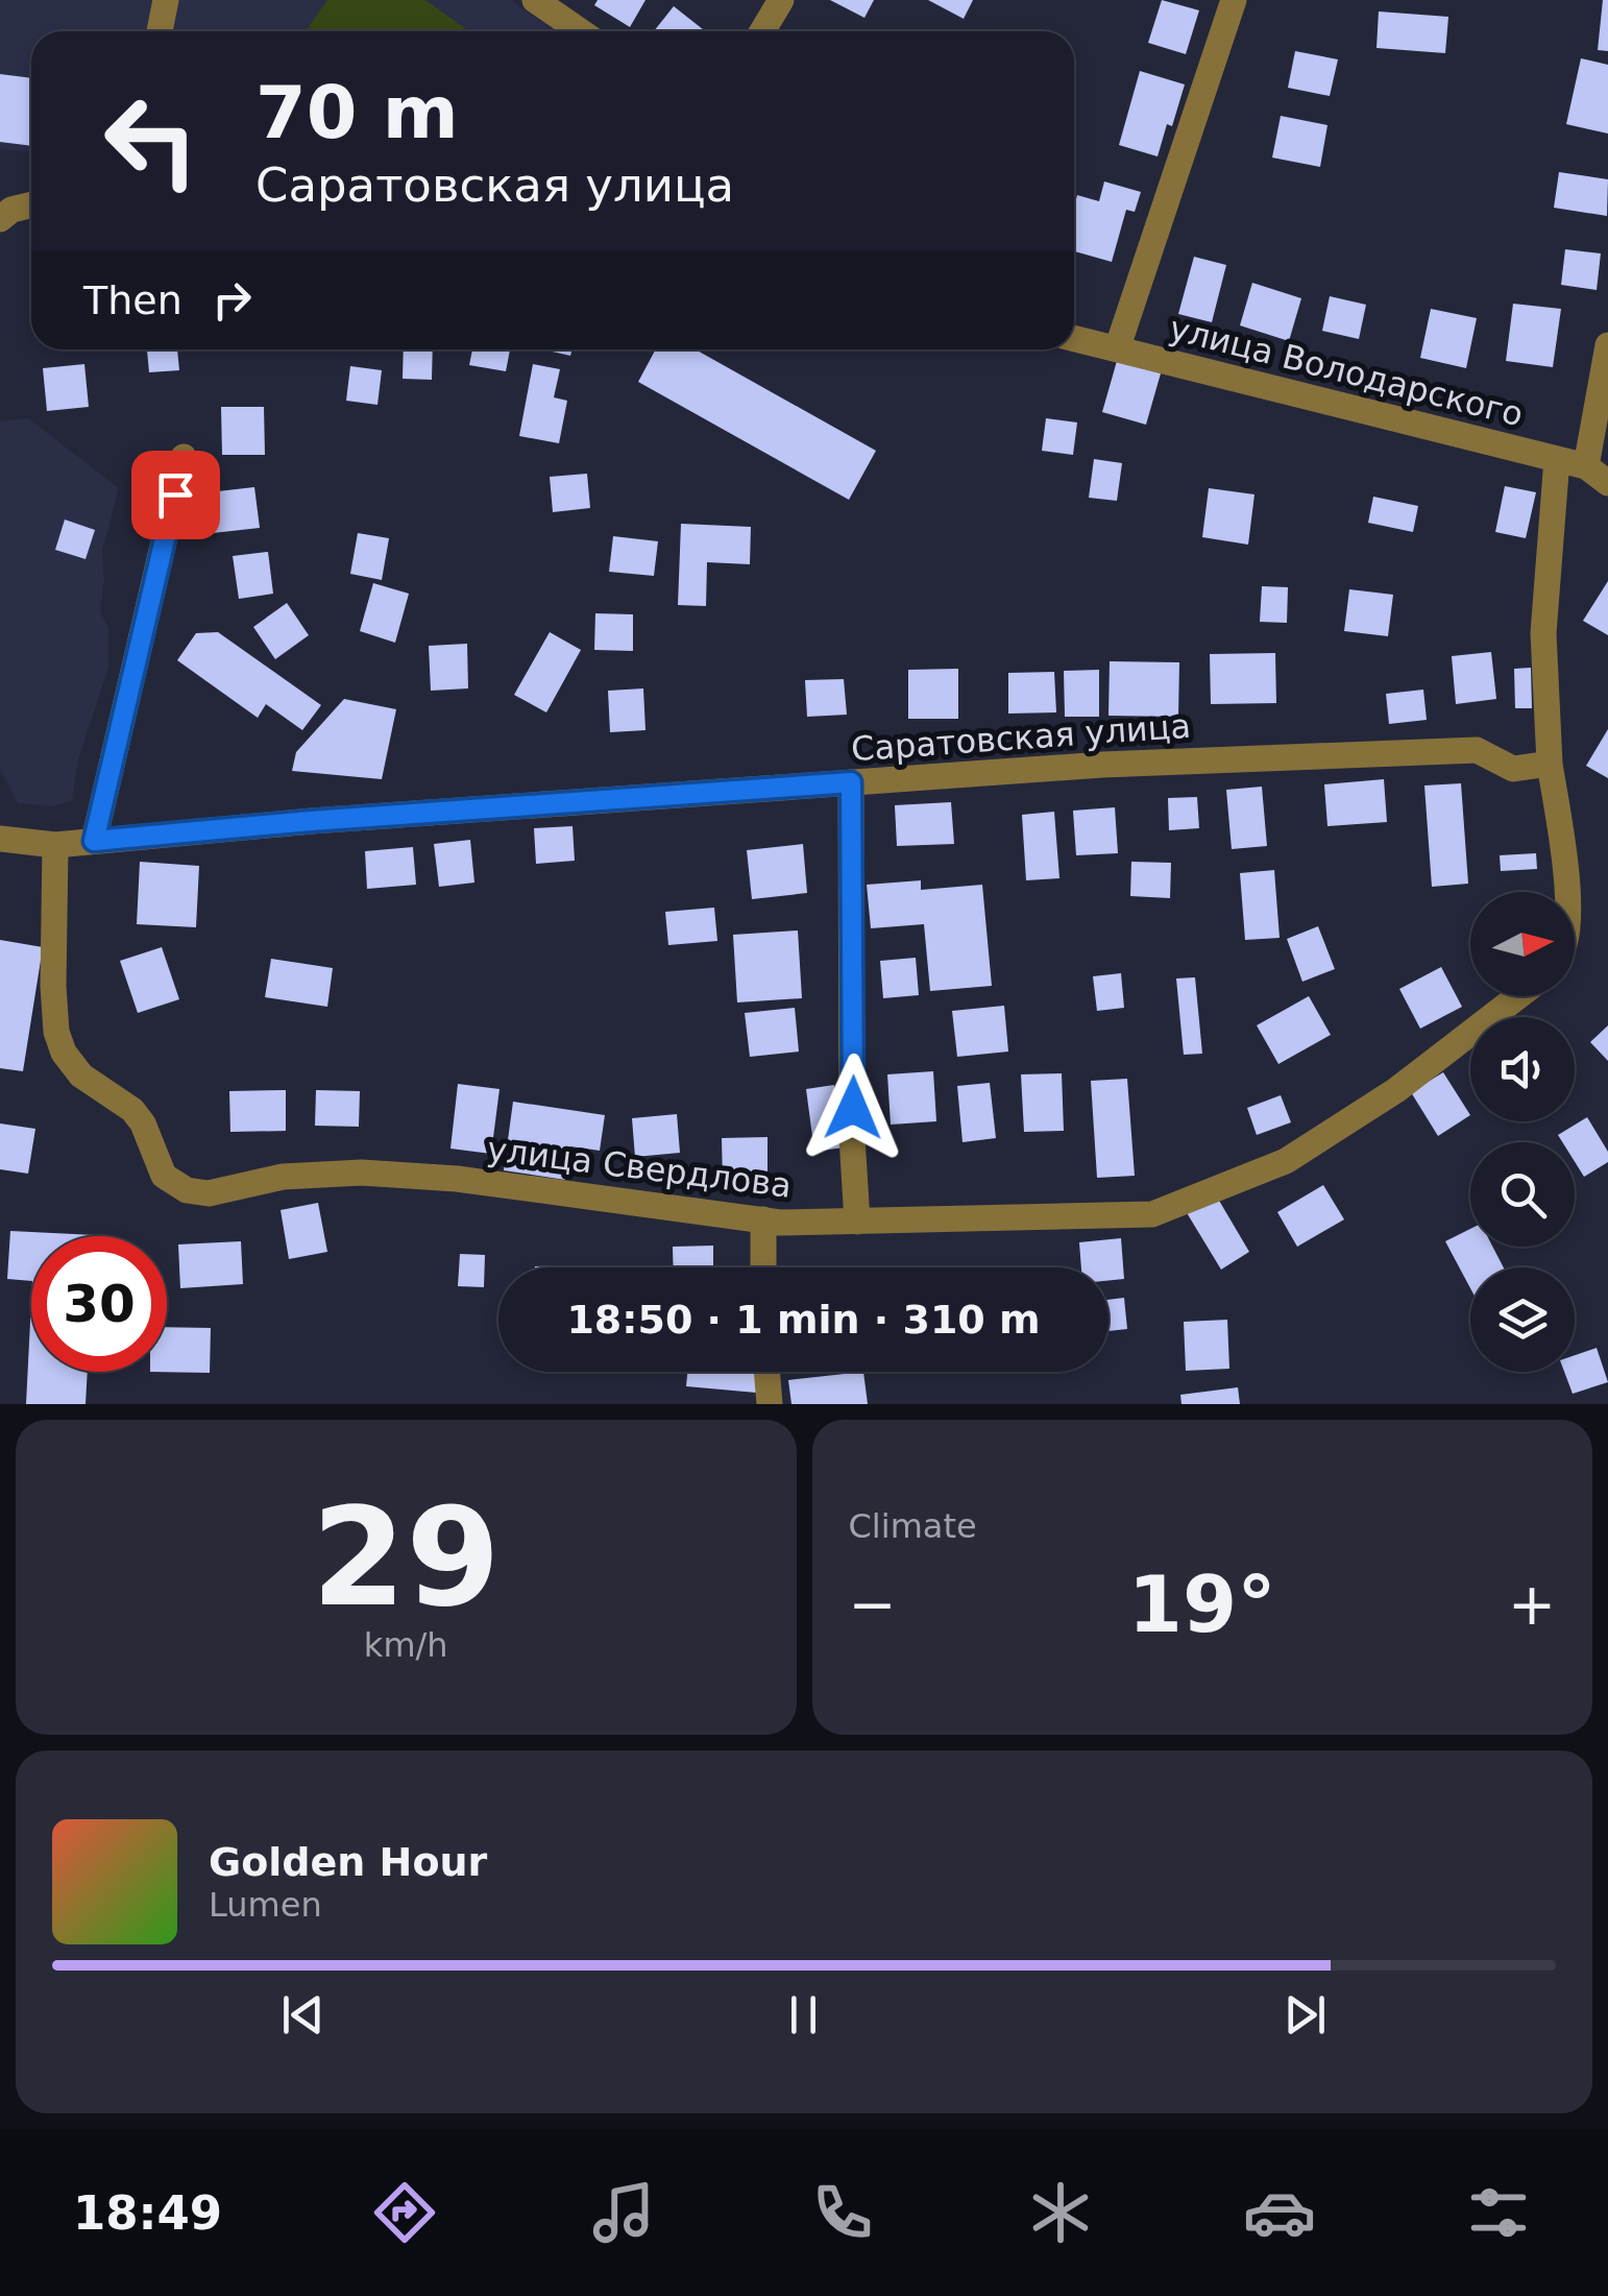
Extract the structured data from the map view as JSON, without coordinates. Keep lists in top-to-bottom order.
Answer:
{
  "streets": {
    "street": ["улица Володарского", "Саратовская улица", "улица Свердлова"]
  },
  "crossings": [
    ["Саратовская улица", "улица Свердлова"]
  ],
  "north": "right",
  "page": {
    "turn": ["70 m", "Саратовская улица"],
    "then": "Then",
    "limit": "30",
    "trip": "18:50 · 1 min · 310 m",
    "tile": [
      ["29", "km/h"],
      "Climate"
    ],
    "heat": ["−", "19°", "+"],
    "song": ["Golden Hour", "Lumen"],
    "tabs": "18:49"
  }
}
